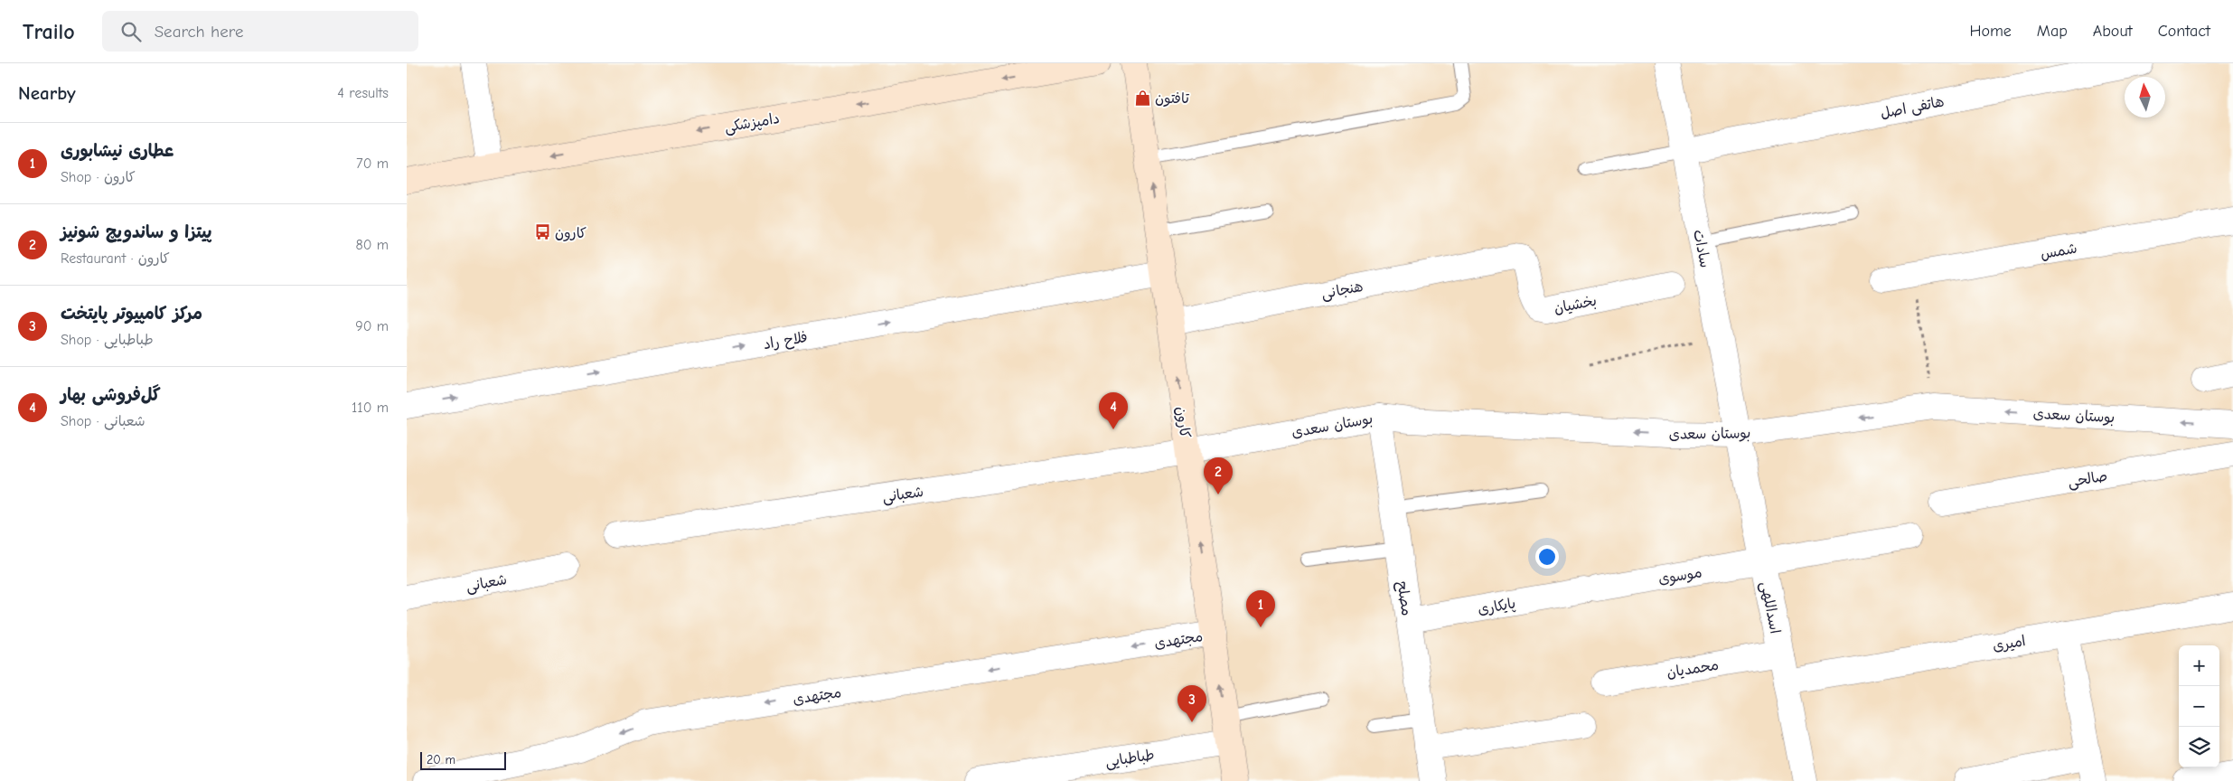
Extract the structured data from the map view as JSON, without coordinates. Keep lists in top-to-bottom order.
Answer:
{
  "streets": {
    "main road": ["دامپزشکی", "کارون"],
    "street": [
      "هاتفی اصل",
      "سادات",
      "شمس",
      "هنجانی",
      "بخشیان",
      "فلاح راد",
      "بوستان سعدی",
      "صالحی",
      "شعبانی",
      "موسوی",
      "مصلح",
      "پایکاری",
      "اسداللهی",
      "مجتهدی",
      "امیری",
      "محمدیان",
      "طباطبایی"
    ]
  },
  "crossings": [
    ["هاتفی اصل", "سادات"],
    ["سادات", "بوستان سعدی"],
    ["سادات", "اسداللهی"],
    ["هنجانی", "بخشیان"],
    ["هنجانی", "کارون"],
    ["فلاح راد", "کارون"],
    ["بوستان سعدی", "کارون"],
    ["بوستان سعدی", "شعبانی"],
    ["بوستان سعدی", "مصلح"],
    ["بوستان سعدی", "اسداللهی"],
    ["کارون", "شعبانی"],
    ["کارون", "مجتهدی"],
    ["کارون", "طباطبایی"],
    ["موسوی", "پایکاری"],
    ["موسوی", "اسداللهی"],
    ["مصلح", "پایکاری"],
    ["اسداللهی", "امیری"],
    ["اسداللهی", "محمدیان"]
  ],
  "one_way": [
    "دامپزشکی",
    "فلاح راد",
    "بوستان سعدی",
    "کارون",
    "مجتهدی"
  ],
  "places": {
    "shop": ["تافتون"],
    "bus stop": ["کارون"]
  },
  "scale_bar": "20 m",
  "north": "top",
  "page": {
    "header": "Trailo",
    "search": "Search here",
    "nav": [
      "Home",
      "Map",
      "About",
      "Contact"
    ],
    "heading": ["Nearby", "4 results"],
    "list": [
      {
        "mark": "1",
        "name": "عطاری نیشابوری",
        "note": "Shop · کارون",
        "value": "70 m"
      },
      {
        "mark": "2",
        "name": "پیتزا و ساندویچ شونیز",
        "note": "Restaurant · کارون",
        "value": "80 m"
      },
      {
        "mark": "3",
        "name": "مرکز کامپیوتر پایتخت",
        "note": "Shop · طباطبایی",
        "value": "90 m"
      },
      {
        "mark": "4",
        "name": "گل‌فروشی بهار",
        "note": "Shop · شعبانی",
        "value": "110 m"
      }
    ],
    "pins": [
      "4",
      "2",
      "1",
      "3"
    ],
    "map_buttons": ["+", "−"],
    "scale": "20 m"
  }
}
